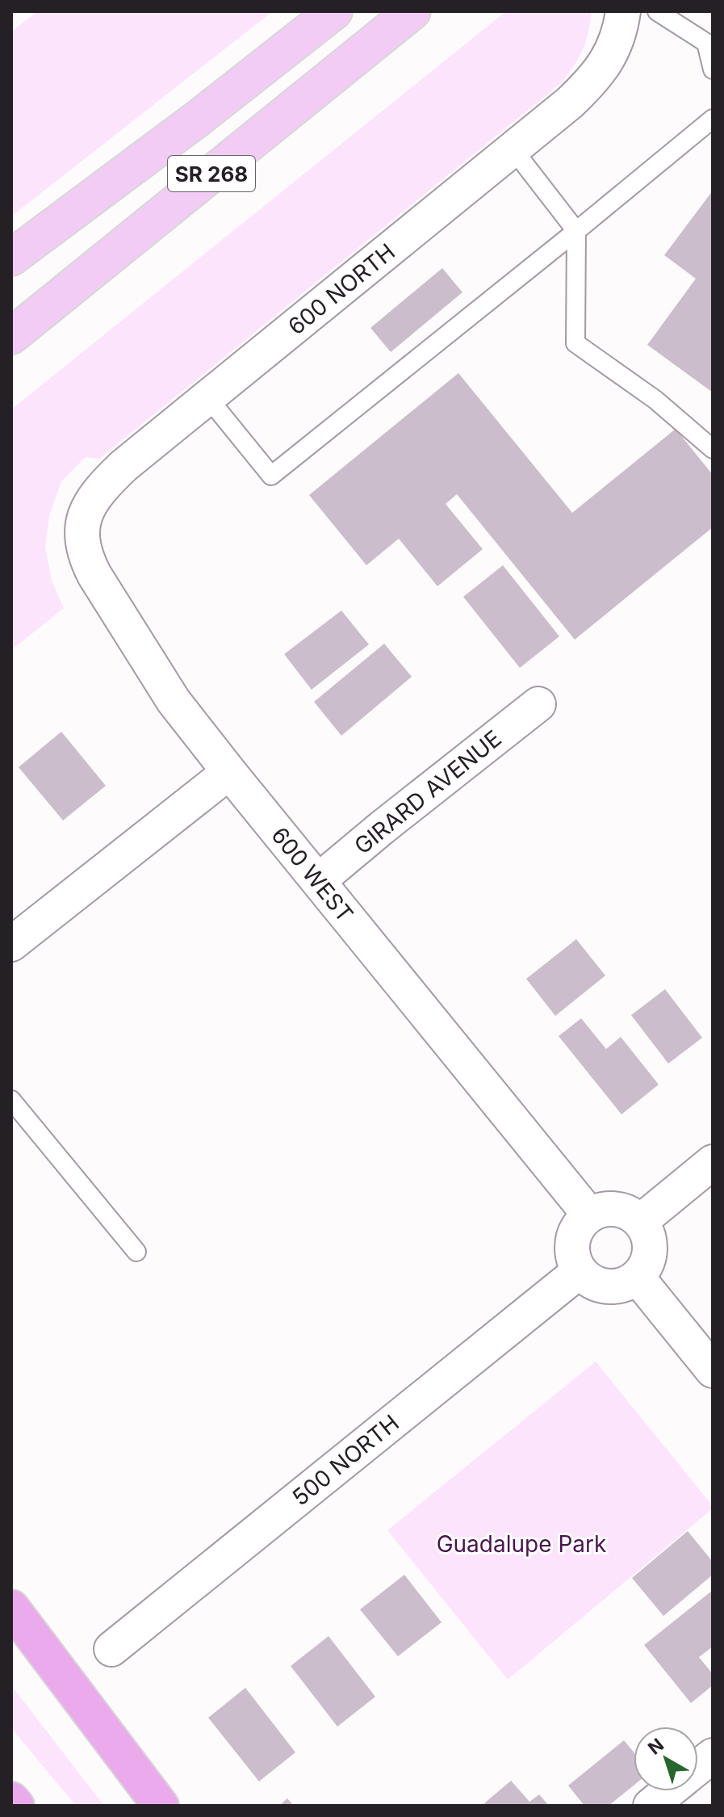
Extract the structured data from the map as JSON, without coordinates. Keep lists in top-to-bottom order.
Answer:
{
  "streets": {
    "main road": ["SR 268"],
    "street": [
      "600 NORTH",
      "GIRARD AVENUE",
      "600 WEST",
      "500 NORTH"
    ]
  },
  "crossings": [
    ["600 NORTH", "600 WEST"],
    ["GIRARD AVENUE", "600 WEST"],
    ["600 WEST", "500 NORTH"]
  ],
  "parks": ["Guadalupe Park"],
  "north": "top left"
}
